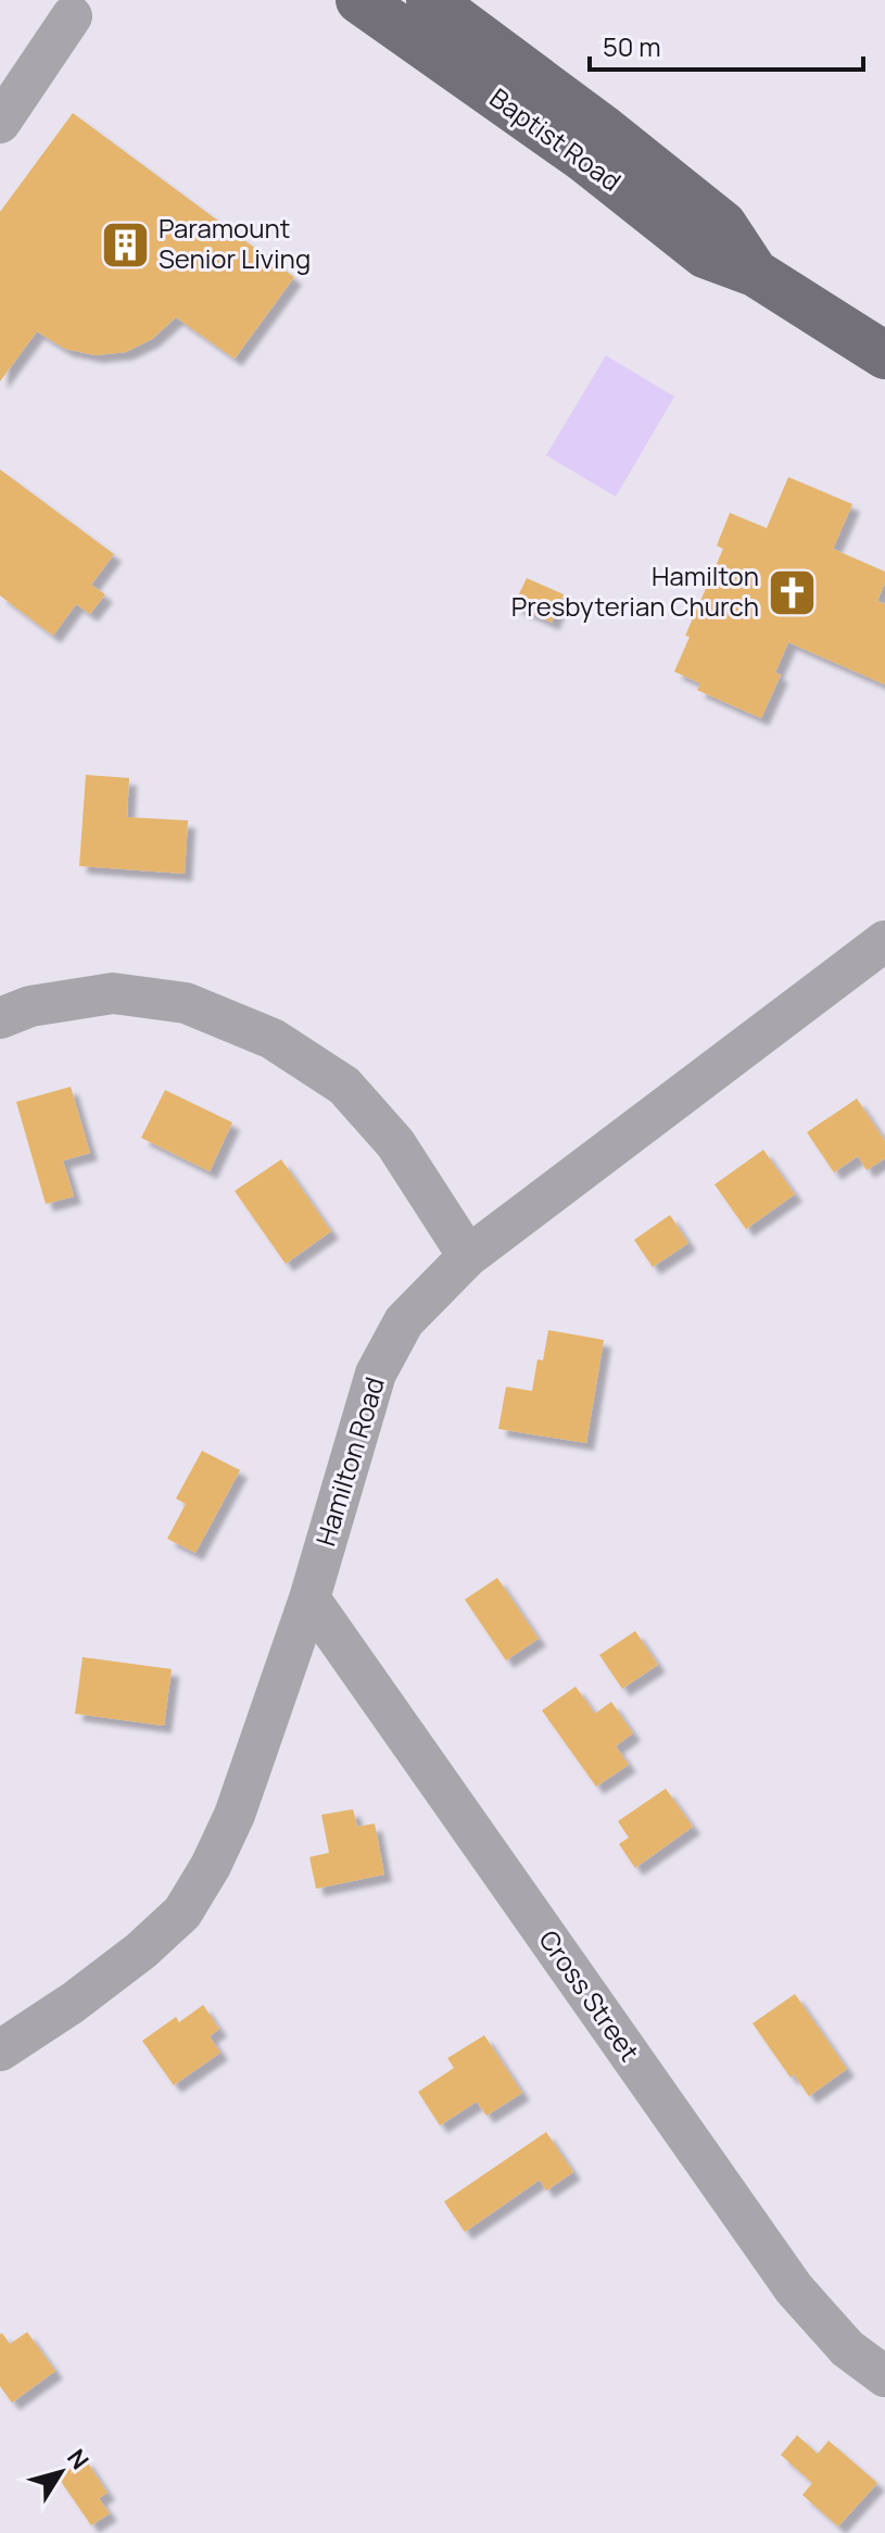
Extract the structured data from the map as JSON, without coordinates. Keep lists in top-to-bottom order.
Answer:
{
  "streets": {
    "main road": ["Baptist Road"],
    "street": ["Hamilton Road", "Cross Street"]
  },
  "crossings": [
    ["Hamilton Road", "Cross Street"]
  ],
  "places": {
    "building": ["Paramount Senior Living"],
    "church": ["Hamilton Presbyterian Church"]
  },
  "scale_bar": "50 m",
  "north": "top right"
}
